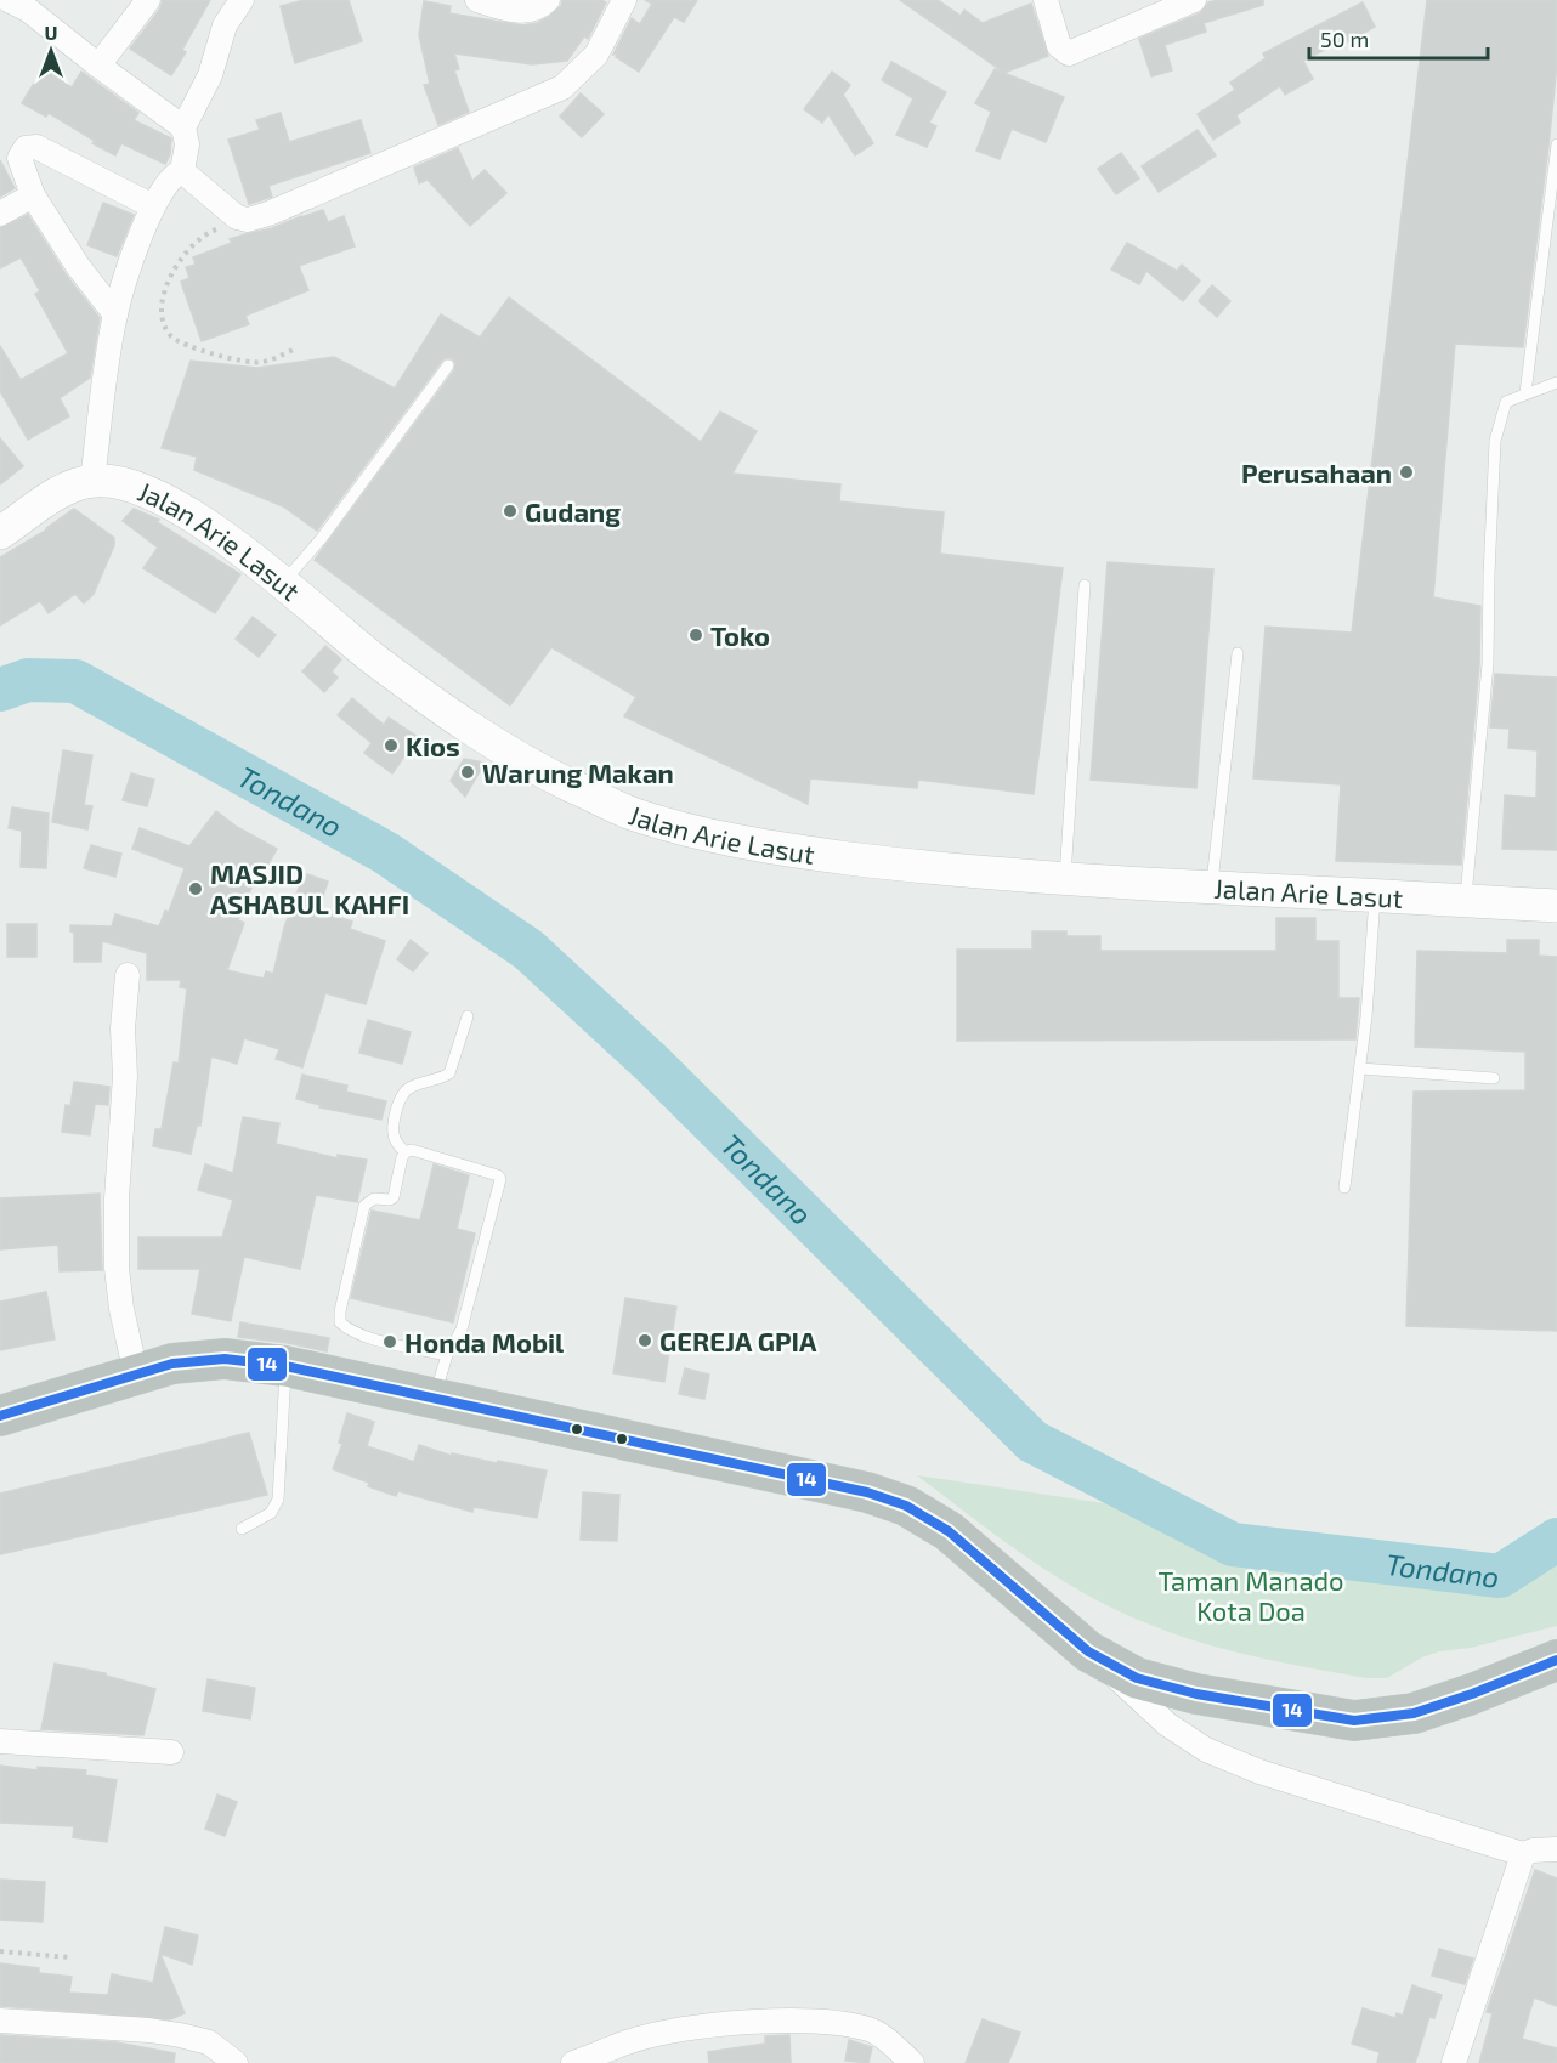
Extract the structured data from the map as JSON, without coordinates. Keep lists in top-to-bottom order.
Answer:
{
  "streets": {
    "main road": ["Jalan Arie Lasut"]
  },
  "water": ["Tondano"],
  "parks": ["Taman Manado Kota Doa"],
  "places": [
    "Perusahaan",
    "Gudang",
    "Toko",
    "Kios",
    "Warung Makan",
    "MASJID ASHABUL KAHFI",
    "GEREJA GPIA",
    "Honda Mobil"
  ],
  "lines": ["transit line 14"],
  "scale_bar": "50 m",
  "north": "top"
}
